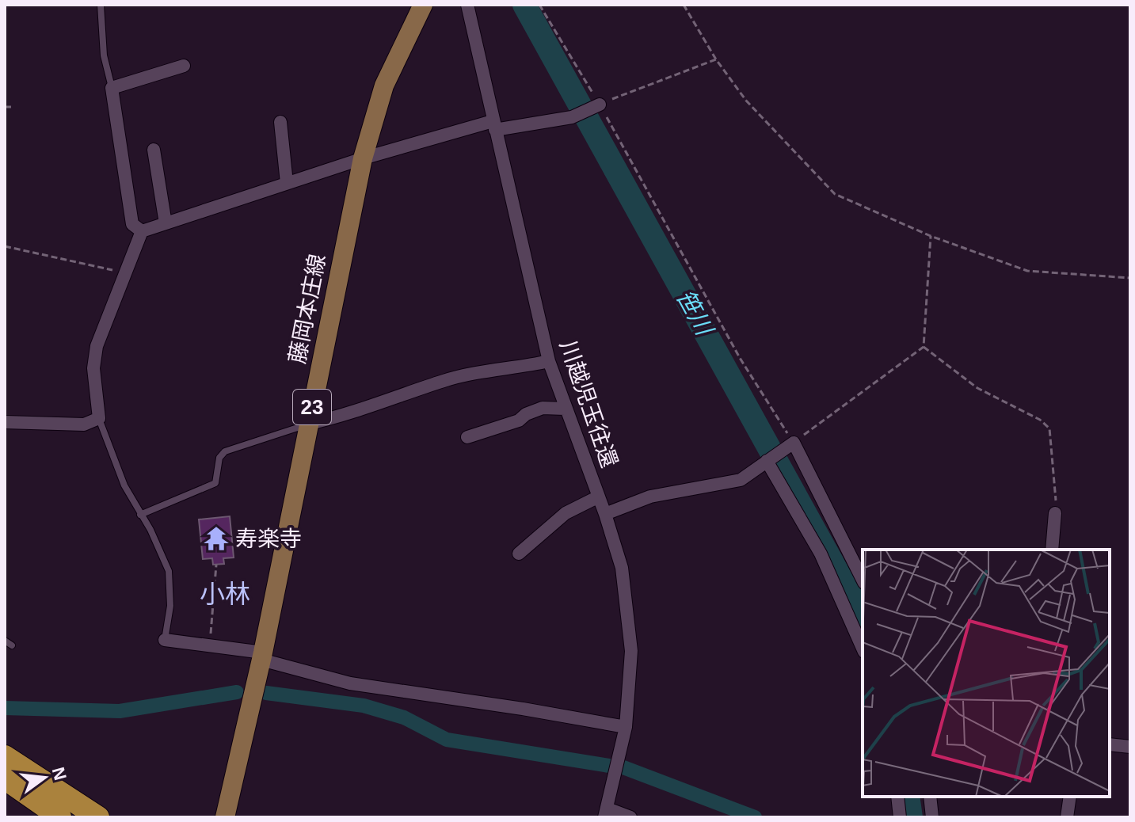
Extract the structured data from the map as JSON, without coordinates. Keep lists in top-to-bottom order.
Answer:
{
  "streets": {
    "main road": ["藤岡本庄線", "23"],
    "street": ["川越児玉往還"]
  },
  "districts": ["小林"],
  "water": ["笹川"],
  "places": {
    "temple": ["寿楽寺"]
  },
  "north": "right"
}
